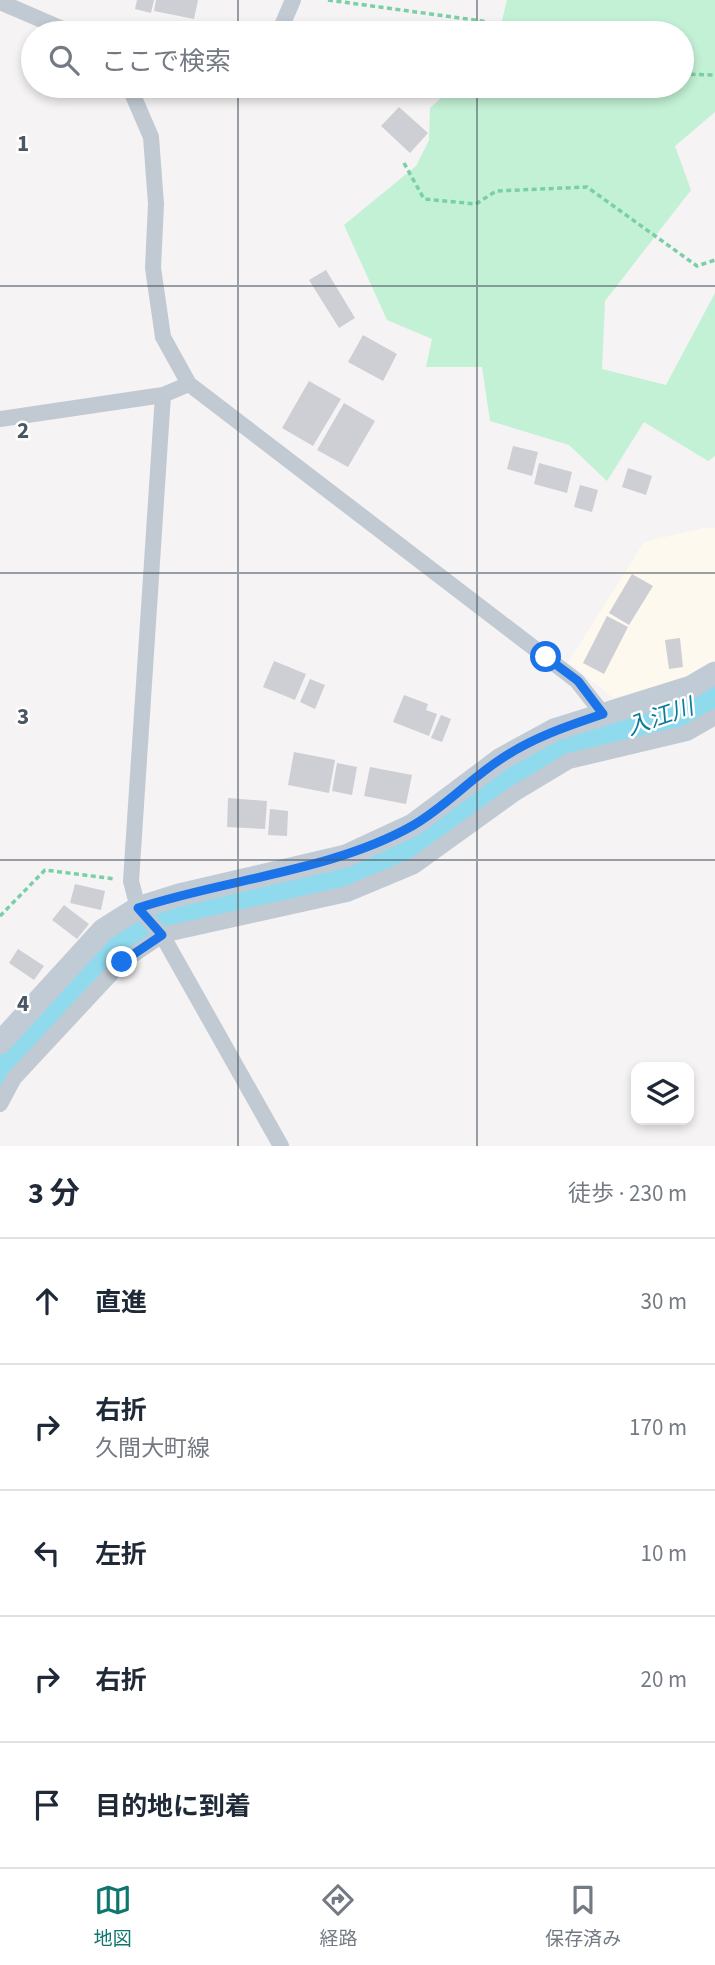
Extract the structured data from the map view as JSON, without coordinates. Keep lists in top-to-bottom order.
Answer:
{
  "water": ["入江川"],
  "page": {
    "search": "ここで検索",
    "heading": ["3 分", "徒歩 · 230 m"],
    "list": [
      ["直進", "30 m"],
      ["右折", "久間大町線", "170 m"],
      ["左折", "10 m"],
      ["右折", "20 m"],
      "目的地に到着"
    ],
    "nav": ["地図", "経路", "保存済み"]
  },
  "grid": {
    "rows": [
      "1",
      "2",
      "3",
      "4"
    ]
  }
}
